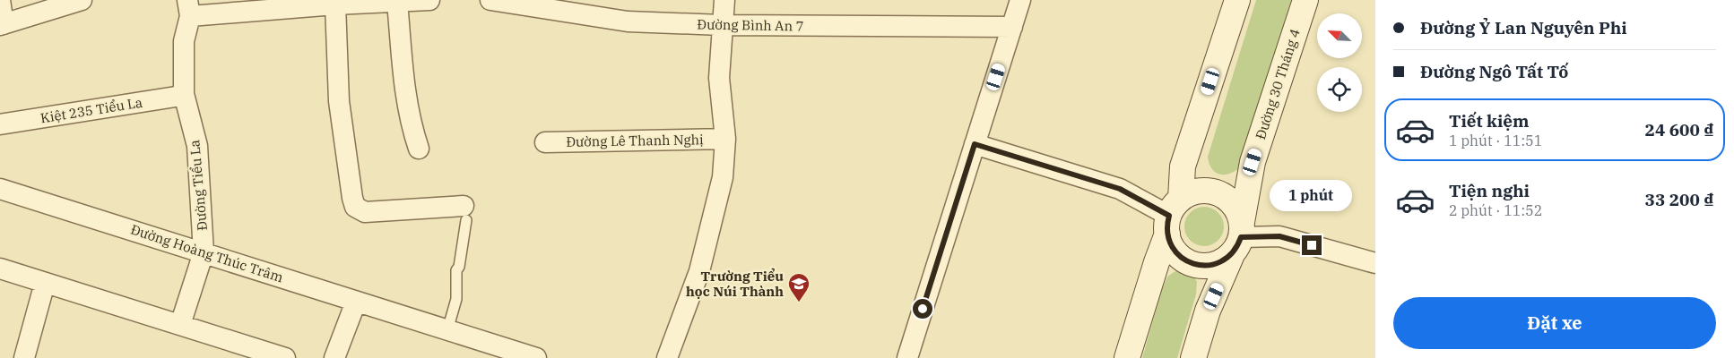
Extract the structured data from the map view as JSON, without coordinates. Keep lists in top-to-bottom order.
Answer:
{
  "streets": {
    "street": [
      "Đường Bình An 7",
      "Đường 30 Tháng 4",
      "Kiệt 235 Tiểu La",
      "Đường Lê Thanh Nghị",
      "Đường Tiểu La",
      "Đường Hoàng Thúc Trâm"
    ]
  },
  "crossings": [
    ["Kiệt 235 Tiểu La", "Đường Tiểu La"],
    ["Đường Tiểu La", "Đường Hoàng Thúc Trâm"]
  ],
  "places": {
    "school or university": ["Trường Tiểu học Núi Thành"]
  },
  "north": "top left",
  "page": {
    "banner": ["Đường Ỷ Lan Nguyên Phi", "Đường Ngô Tất Tố"],
    "list": [
      {
        "name": "Tiết kiệm",
        "note": "1 phút · 11:51",
        "value": "24 600 ₫"
      },
      {
        "name": "Tiện nghi",
        "note": "2 phút · 11:52",
        "value": "33 200 ₫"
      }
    ],
    "bubble": "1 phút",
    "buttons": "Đặt xe"
  }
}
